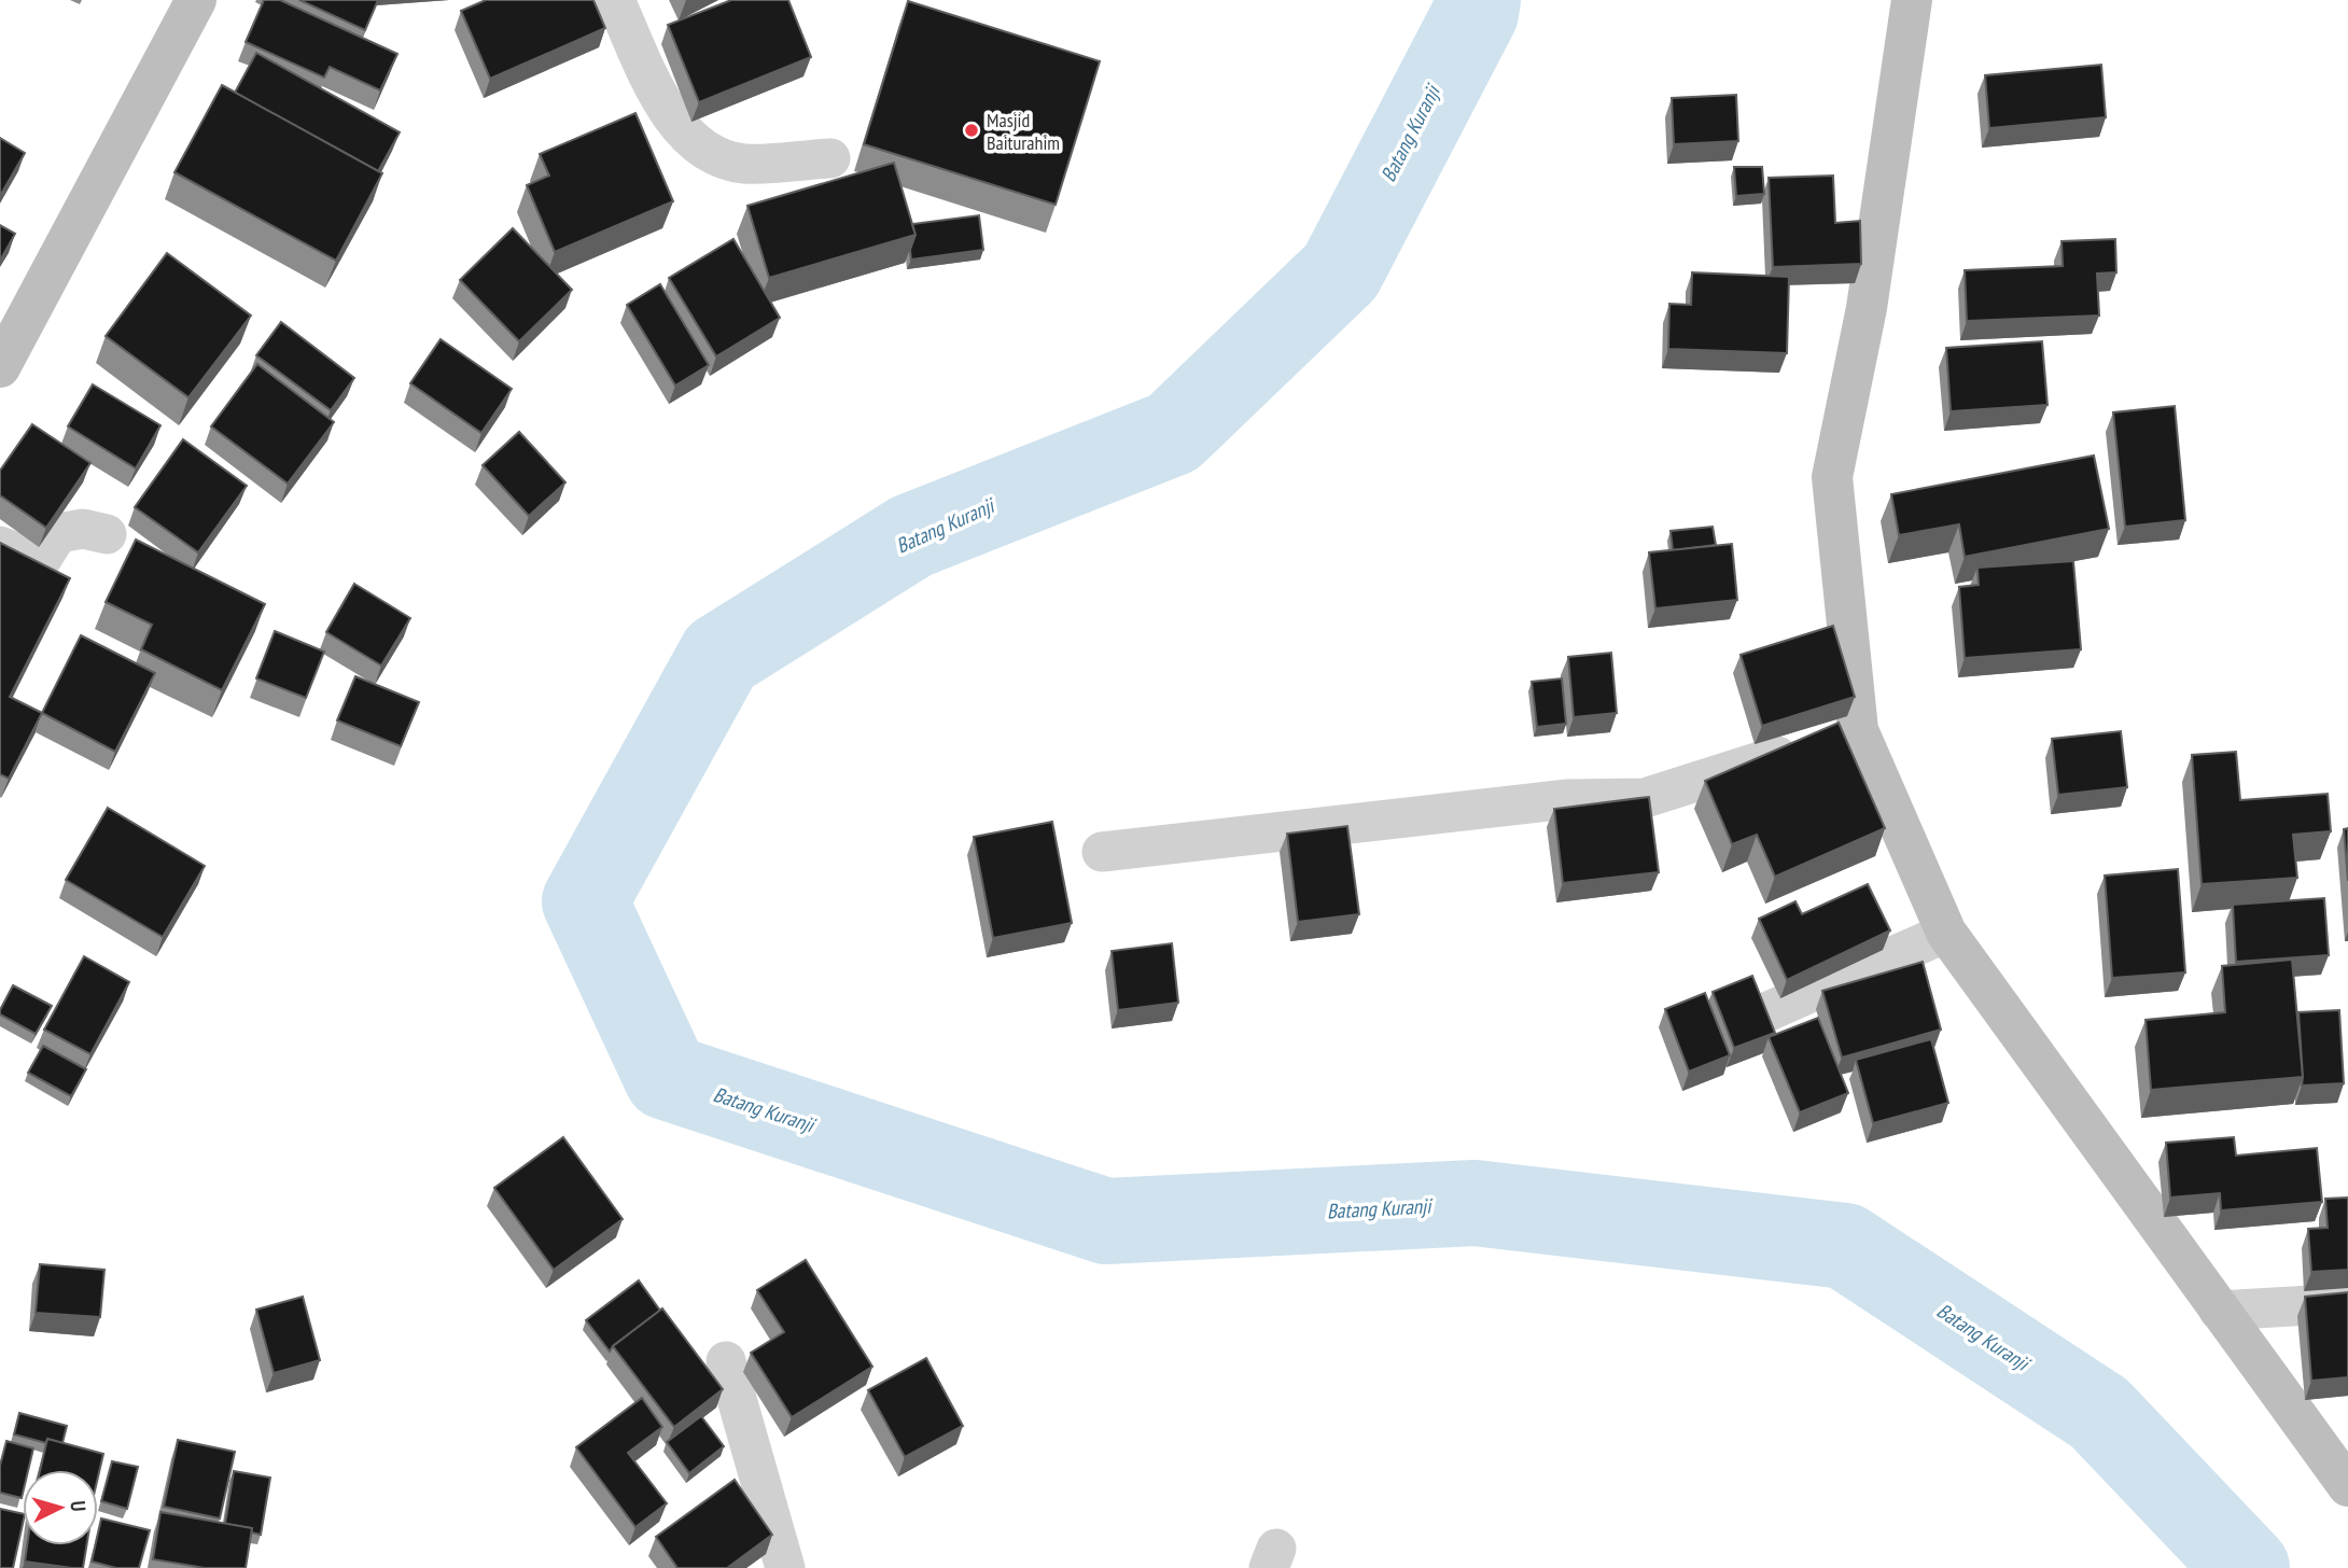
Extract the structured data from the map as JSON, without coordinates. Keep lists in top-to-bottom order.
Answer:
{
  "water": ["Batang Kuranji"],
  "places": ["Masjid Baiturahim"],
  "north": "right"
}
